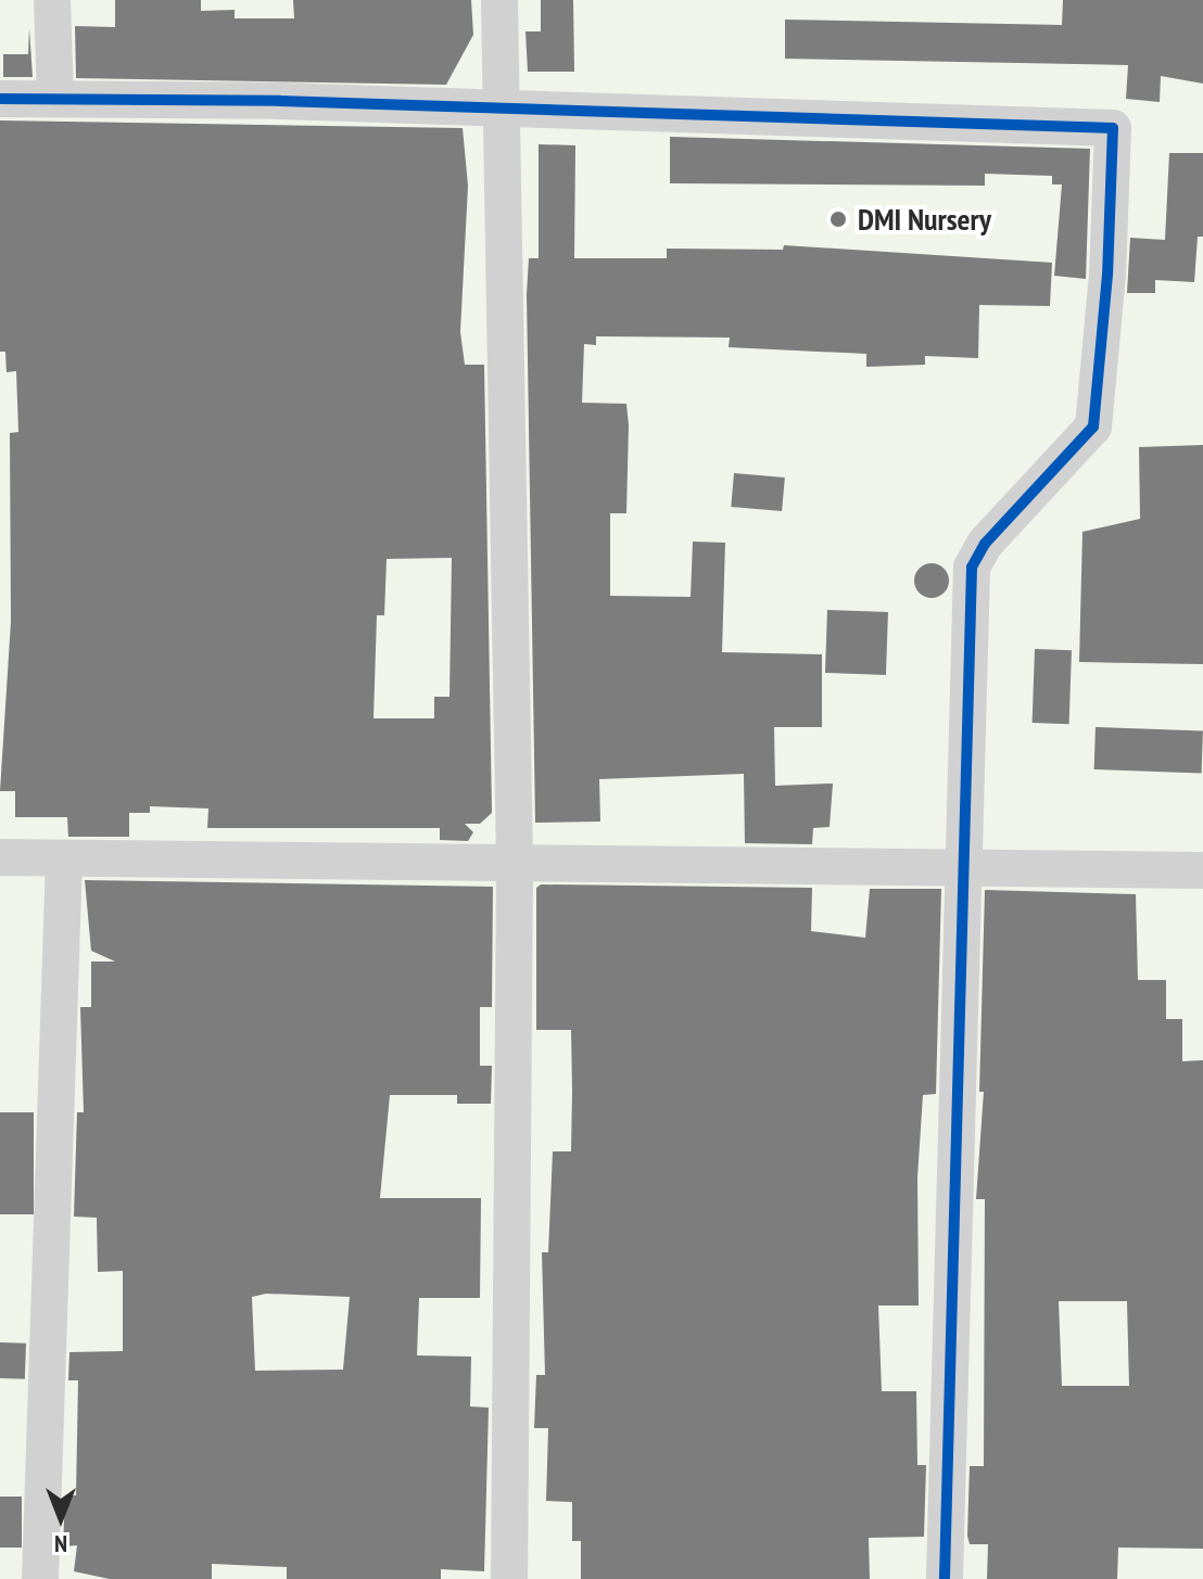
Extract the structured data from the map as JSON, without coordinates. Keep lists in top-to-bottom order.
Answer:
{
  "places": ["DMI Nursery"],
  "north": "bottom"
}
